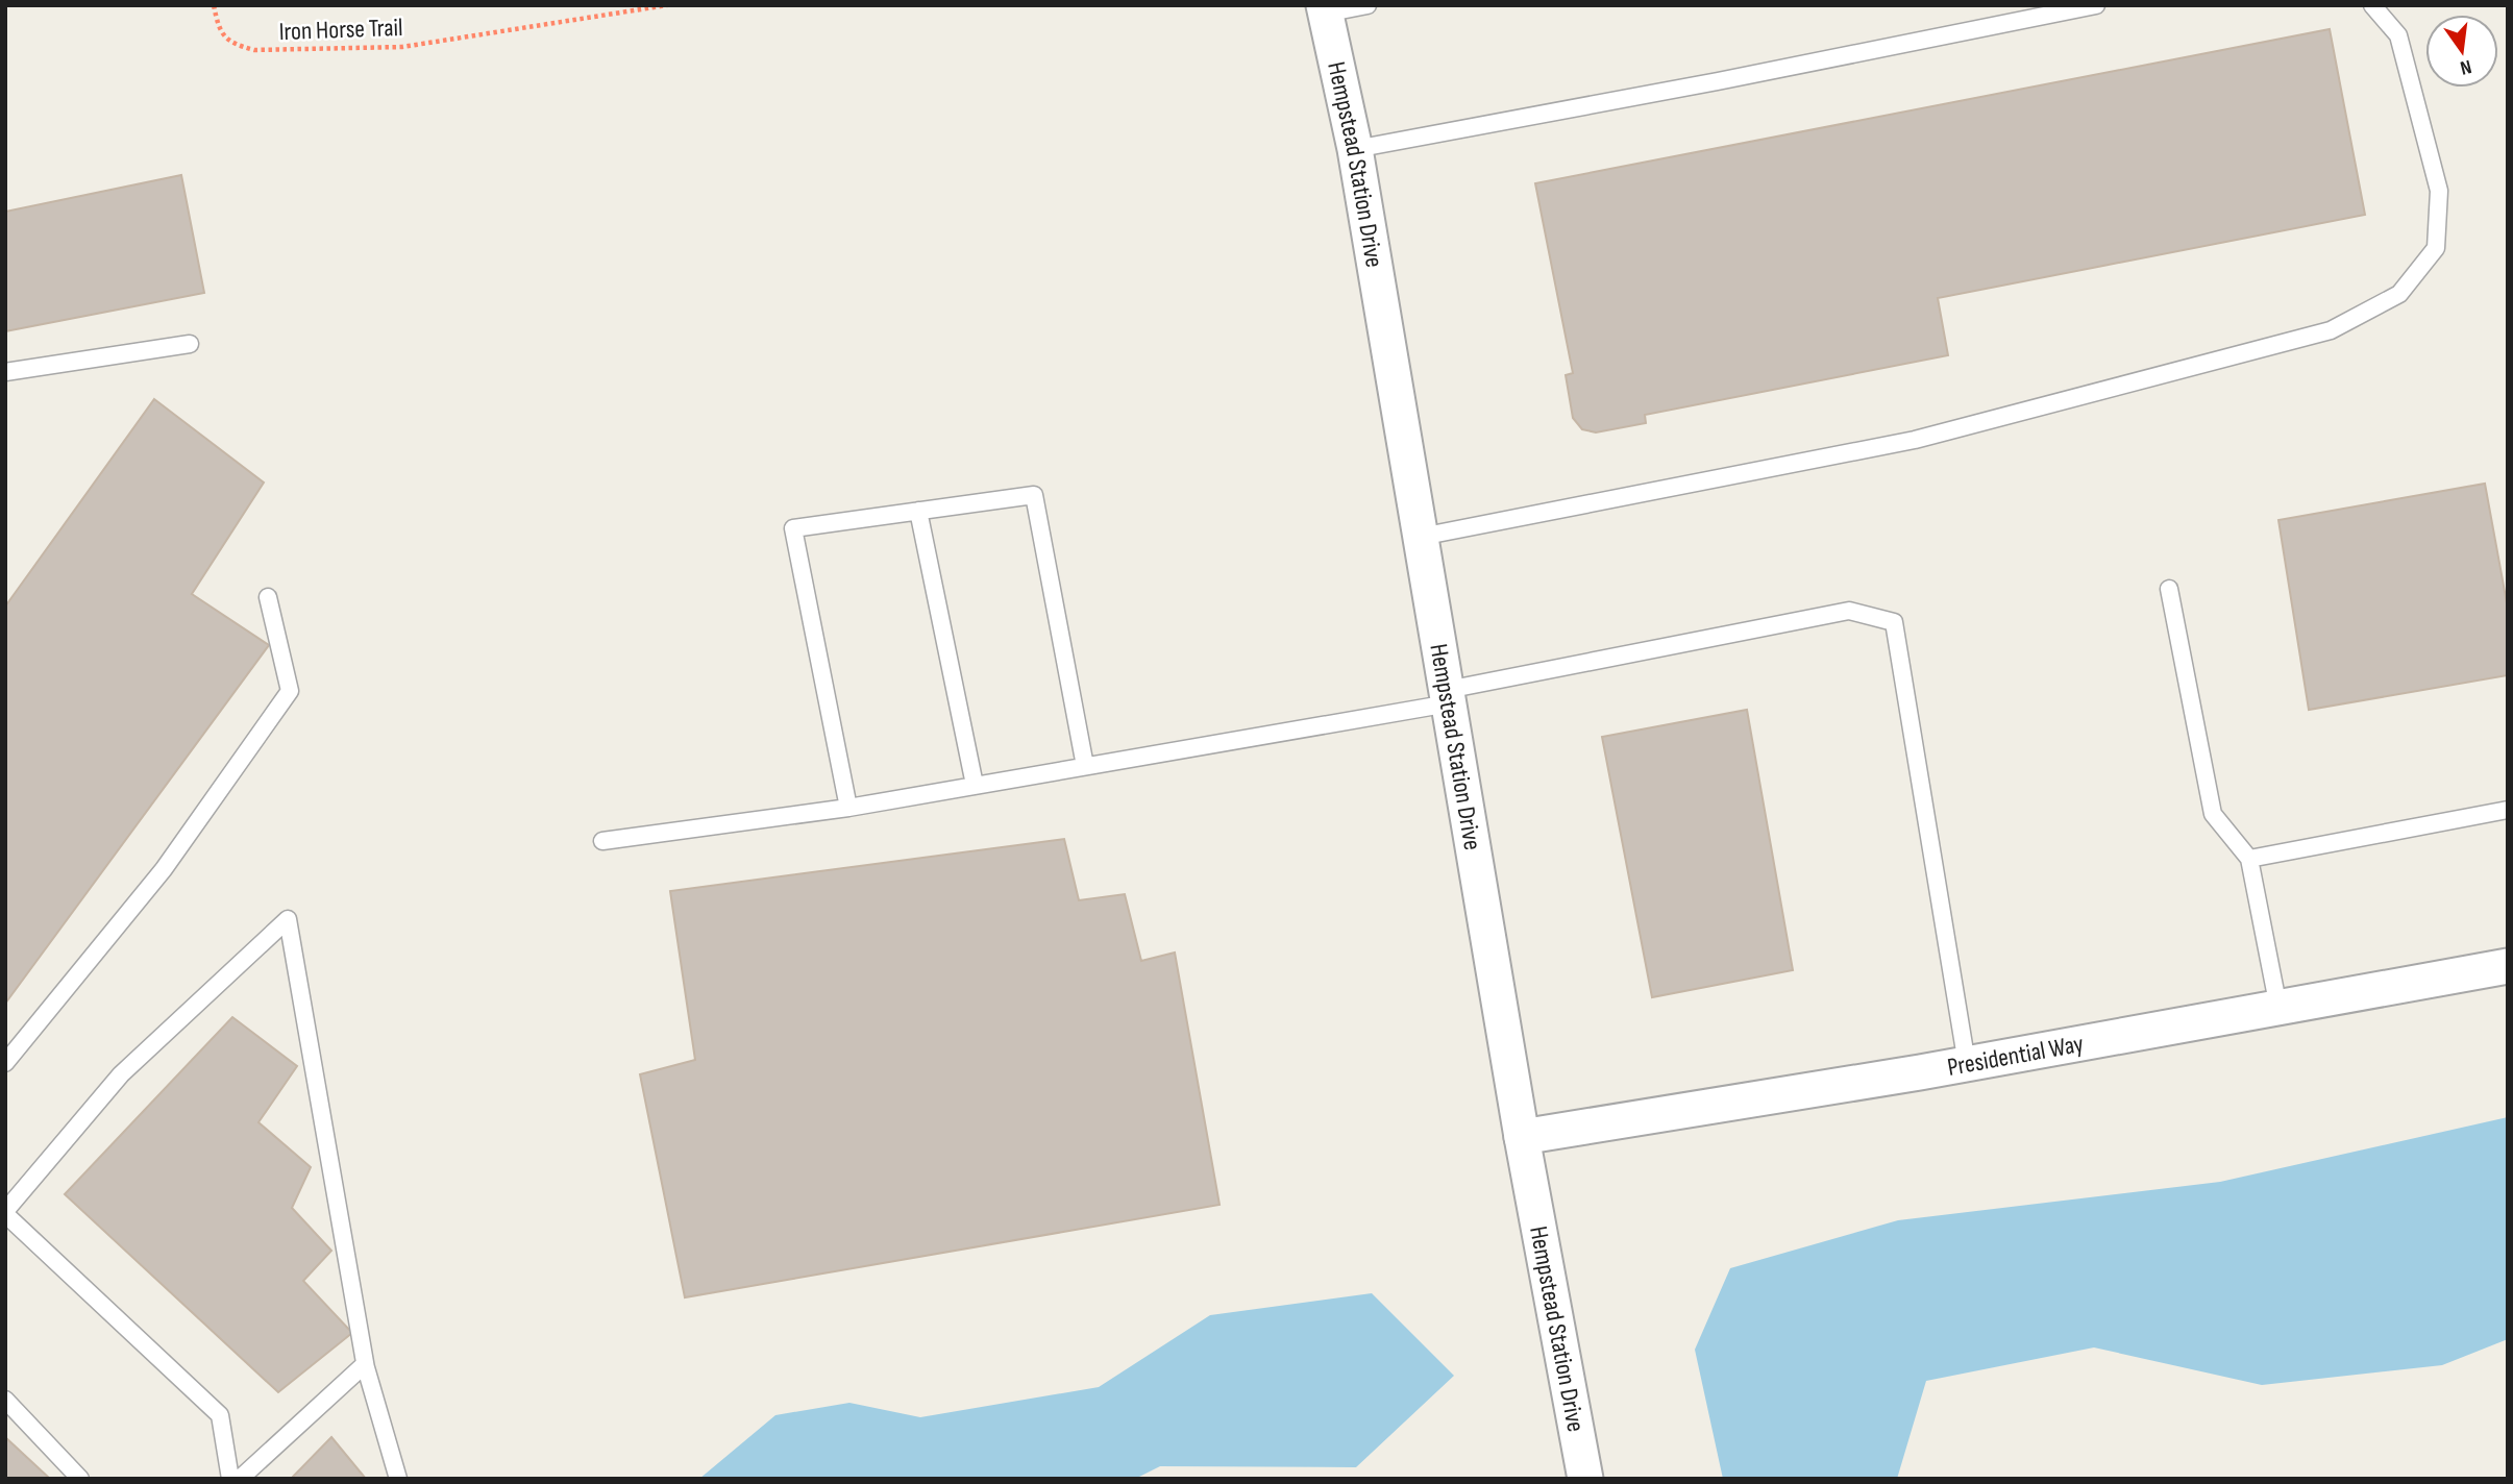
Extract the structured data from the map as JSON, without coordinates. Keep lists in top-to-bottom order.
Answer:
{
  "streets": {
    "street": ["Hempstead Station Drive", "Presidential Way"],
    "path": ["Iron Horse Trail"]
  },
  "crossings": [
    ["Hempstead Station Drive", "Presidential Way"]
  ],
  "north": "bottom"
}
